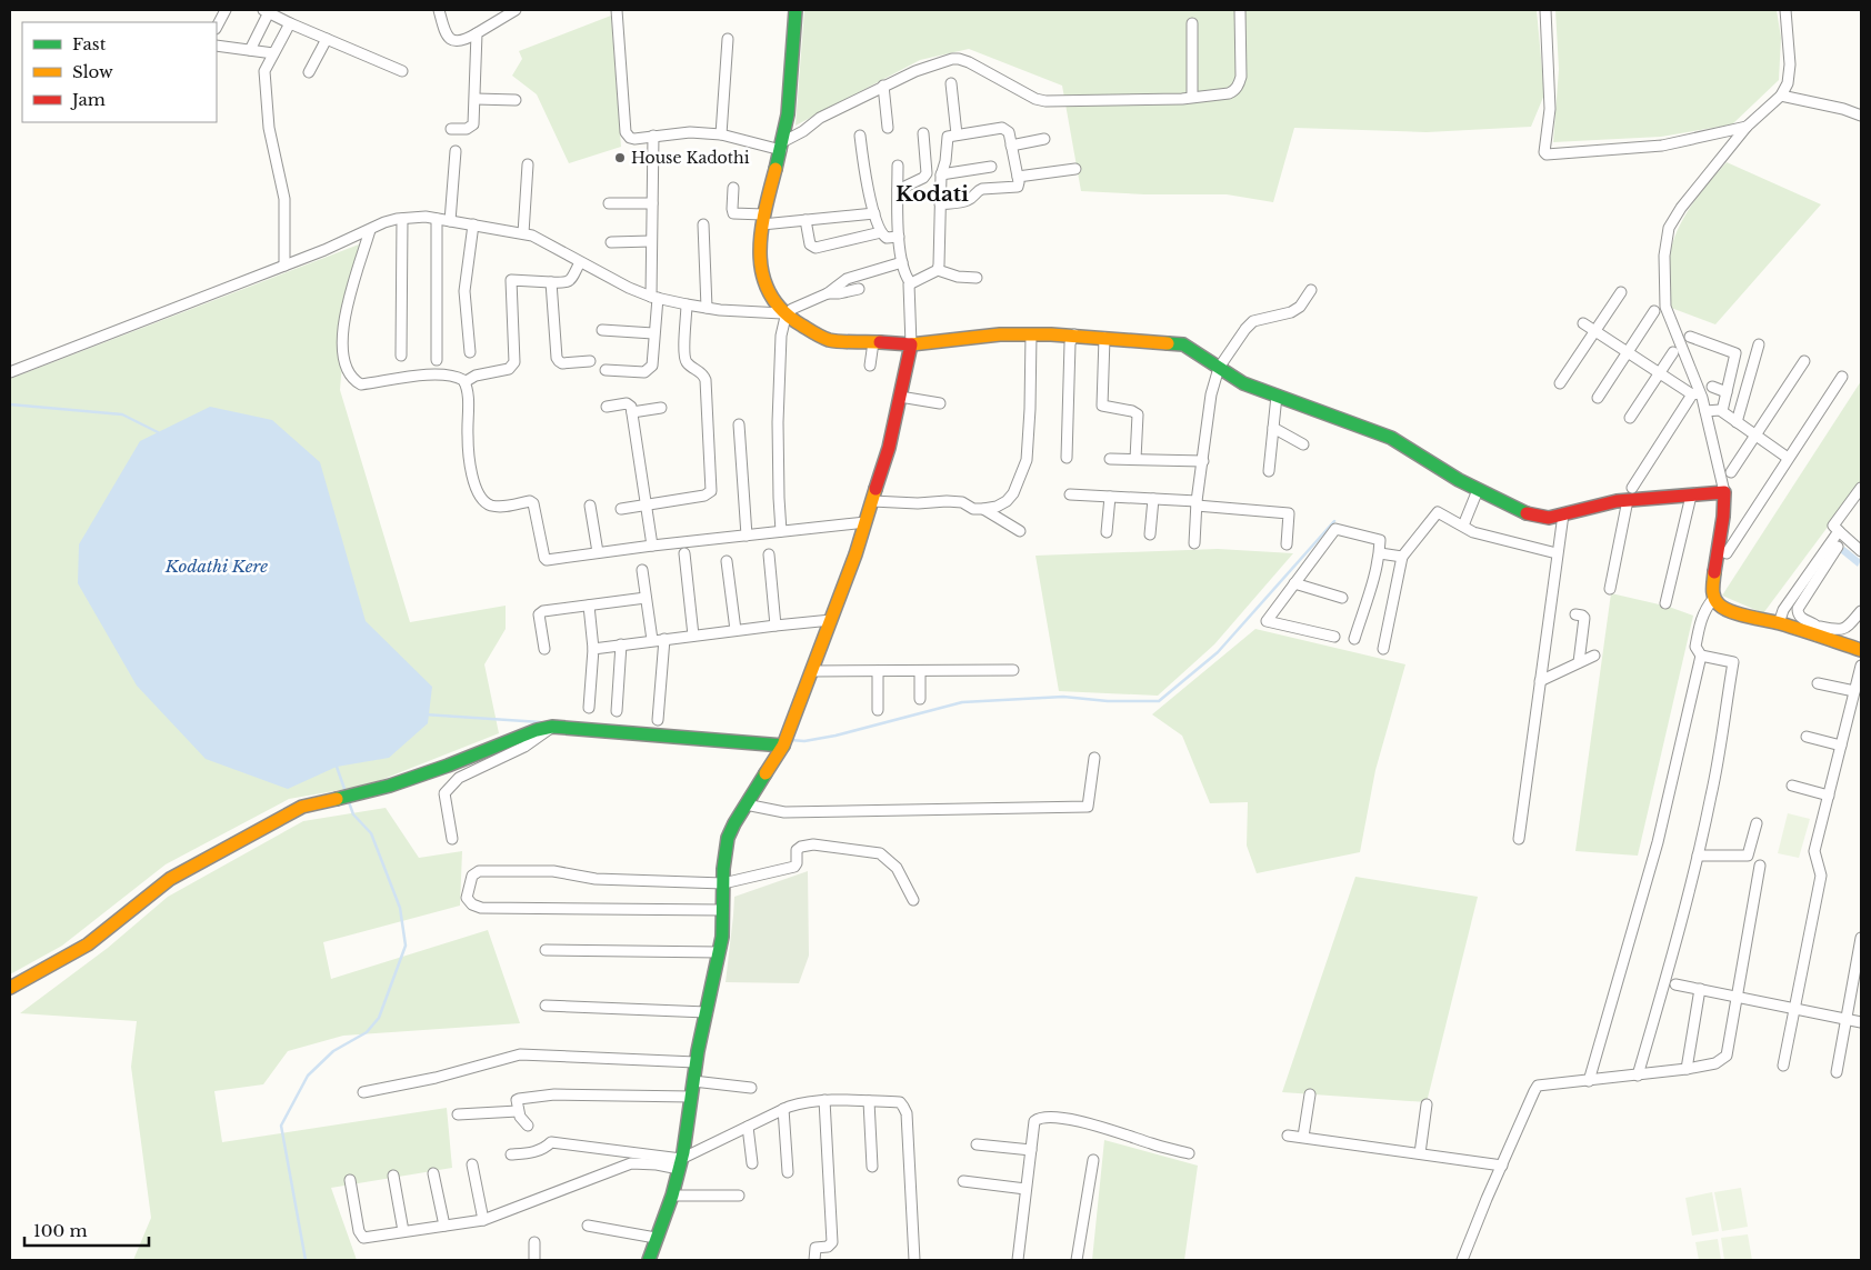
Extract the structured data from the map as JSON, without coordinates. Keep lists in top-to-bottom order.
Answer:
{
  "districts": ["Kodati"],
  "water": ["Kodathi Kere"],
  "places": ["House Kadothi"],
  "legend": ["Fast", "Slow", "Jam"],
  "scale_bar": "100 m"
}
